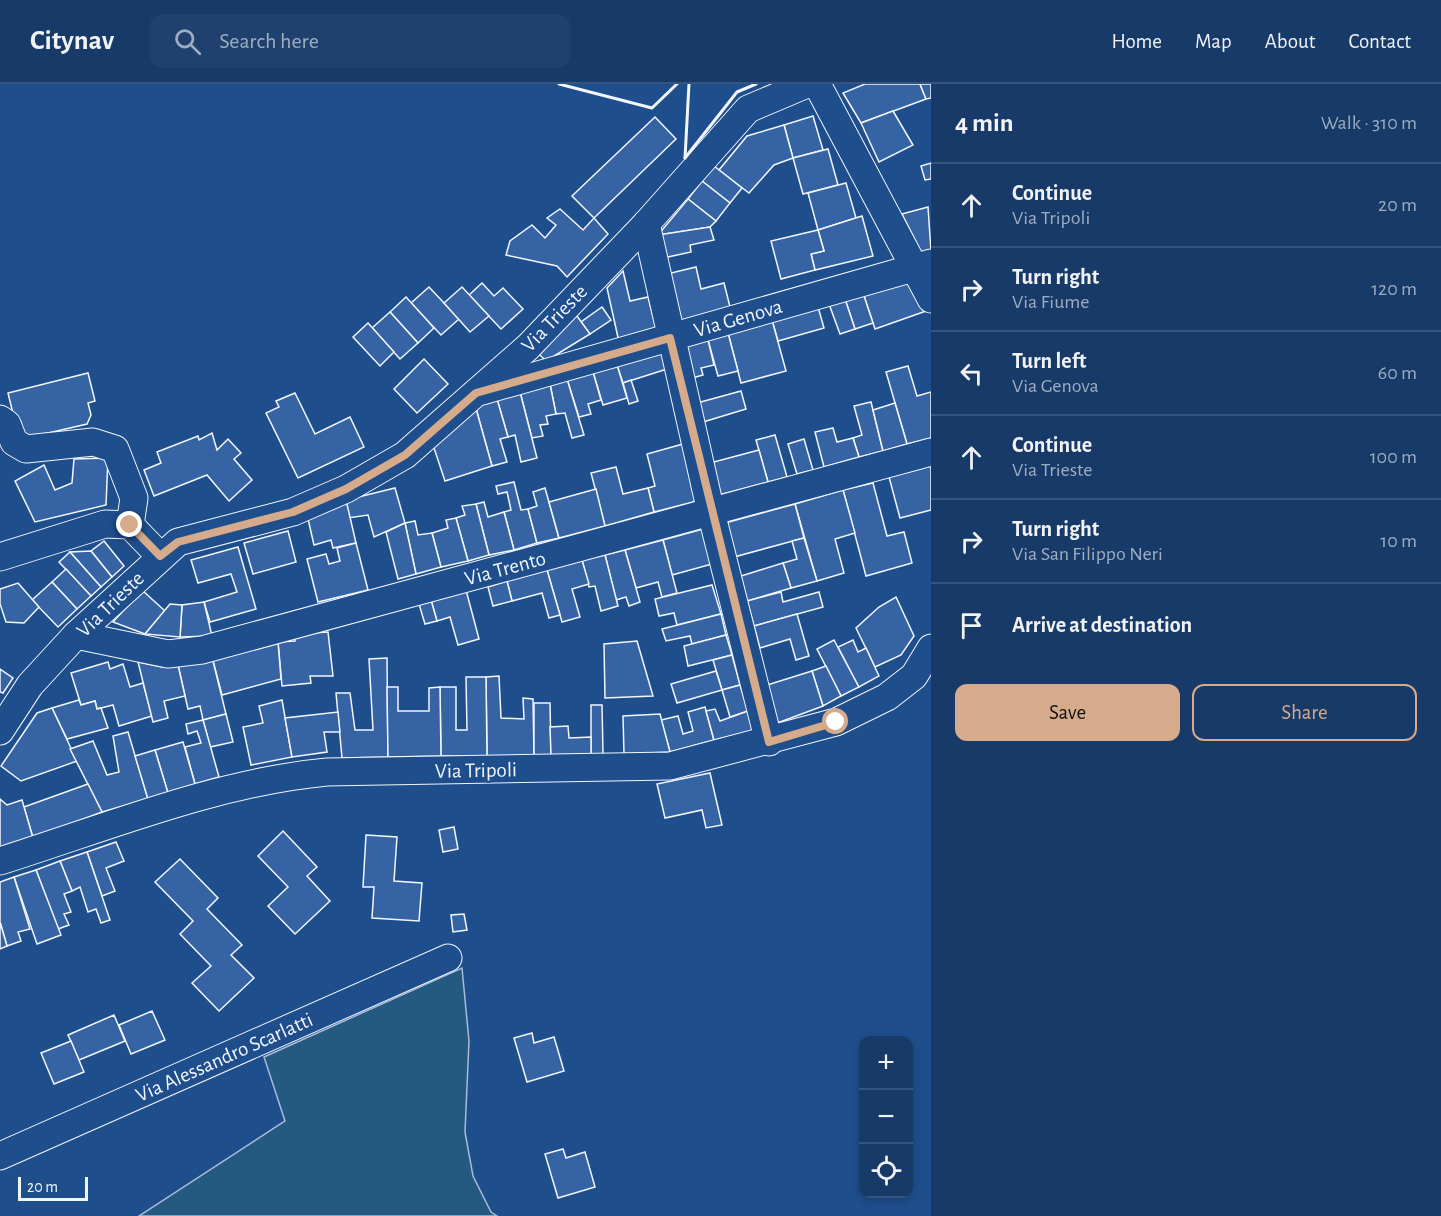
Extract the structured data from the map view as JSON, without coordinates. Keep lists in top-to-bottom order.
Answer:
{
  "streets": {
    "street": [
      "Via Trieste",
      "Via Genova",
      "Via Trento",
      "Via Tripoli",
      "Via Alessandro Scarlatti"
    ]
  },
  "crossings": [
    ["Via Trieste", "Via Genova"],
    ["Via Trieste", "Via Trento"]
  ],
  "scale_bar": "20 m",
  "page": {
    "header": "Citynav",
    "search": "Search here",
    "nav": [
      "Home",
      "Map",
      "About",
      "Contact"
    ],
    "heading": ["4 min", "Walk · 310 m"],
    "list": [
      ["Continue", "Via Tripoli", "20 m"],
      ["Turn right", "Via Fiume", "120 m"],
      ["Turn left", "Via Genova", "60 m"],
      ["Continue", "Via Trieste", "100 m"],
      ["Turn right", "Via San Filippo Neri", "10 m"],
      "Arrive at destination"
    ],
    "buttons": ["Save", "Share"],
    "map_buttons": ["+", "−"],
    "scale": "20 m"
  }
}
